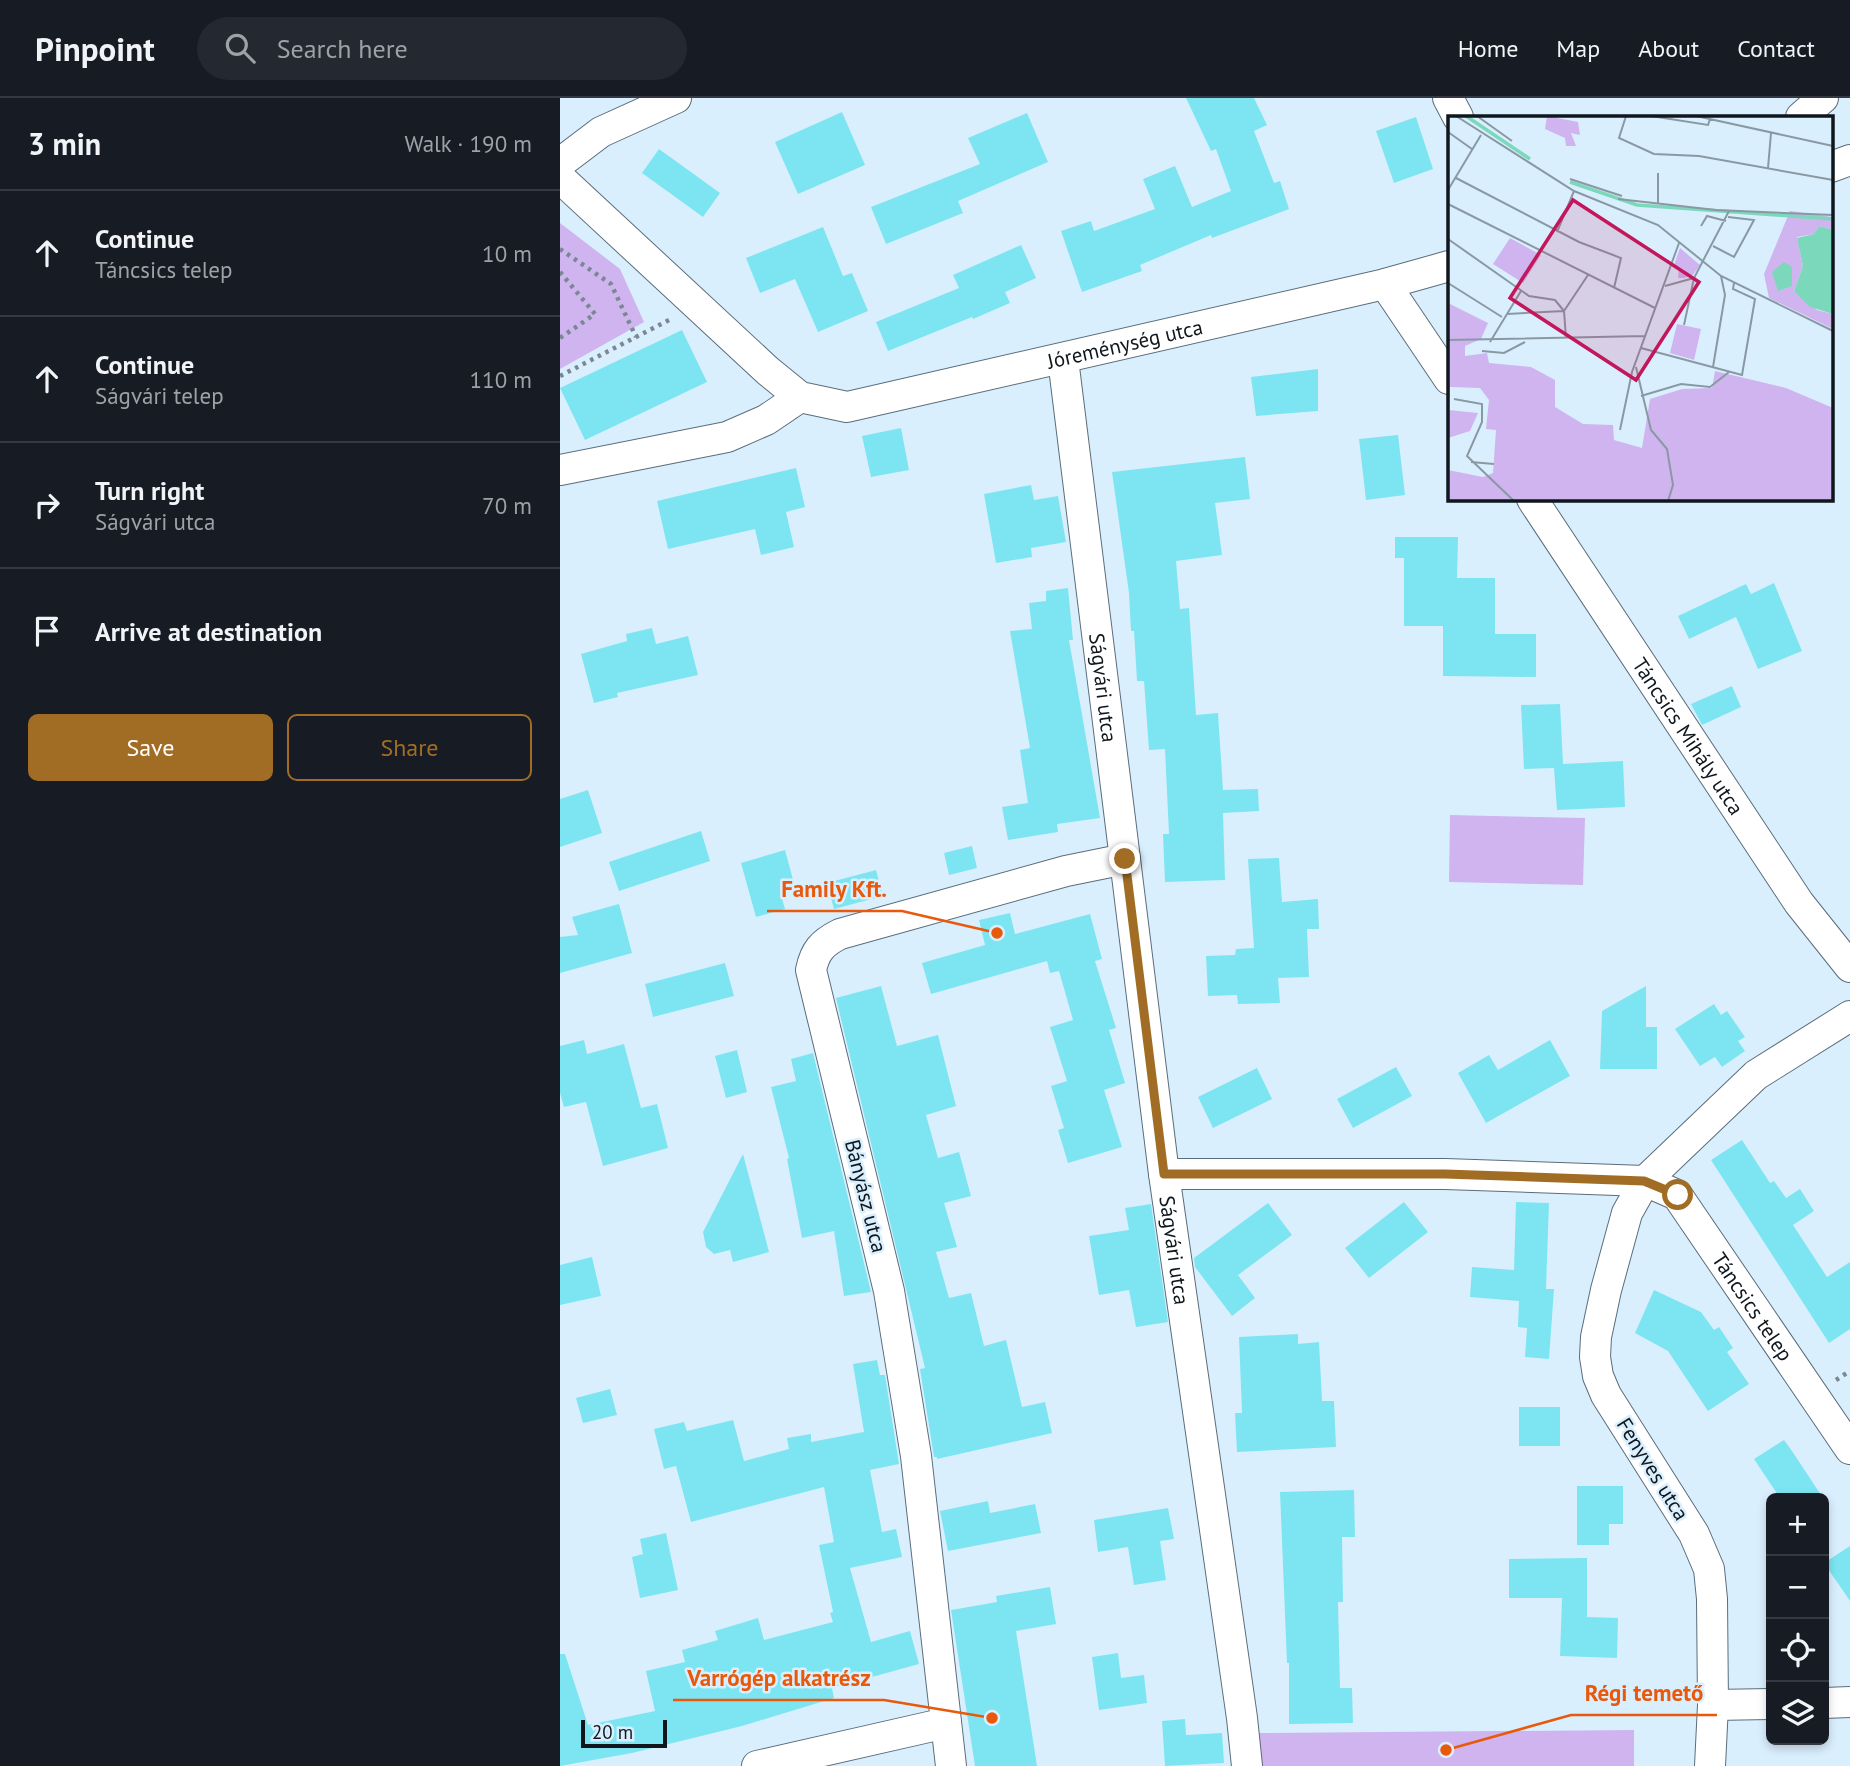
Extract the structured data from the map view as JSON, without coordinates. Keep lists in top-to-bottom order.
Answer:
{
  "streets": {
    "street": [
      "Jóreménység utca",
      "Ságvári utca",
      "Táncsics Mihály utca",
      "Bányász utca",
      "Táncsics telep",
      "Fenyves utca"
    ]
  },
  "crossings": [
    ["Jóreménység utca", "Ságvári utca"],
    ["Ságvári utca", "Bányász utca"],
    ["Táncsics telep", "Fenyves utca"]
  ],
  "places": ["Family Kft.", "Varrógép alkatrész", "Régi temető"],
  "scale_bar": "20 m",
  "page": {
    "header": "Pinpoint",
    "search": "Search here",
    "nav": [
      "Home",
      "Map",
      "About",
      "Contact"
    ],
    "heading": ["3 min", "Walk · 190 m"],
    "list": [
      ["Continue", "Táncsics telep", "10 m"],
      ["Continue", "Ságvári telep", "110 m"],
      ["Turn right", "Ságvári utca", "70 m"],
      "Arrive at destination"
    ],
    "buttons": ["Save", "Share"],
    "map_buttons": ["+", "−"],
    "scale": "20 m"
  }
}
